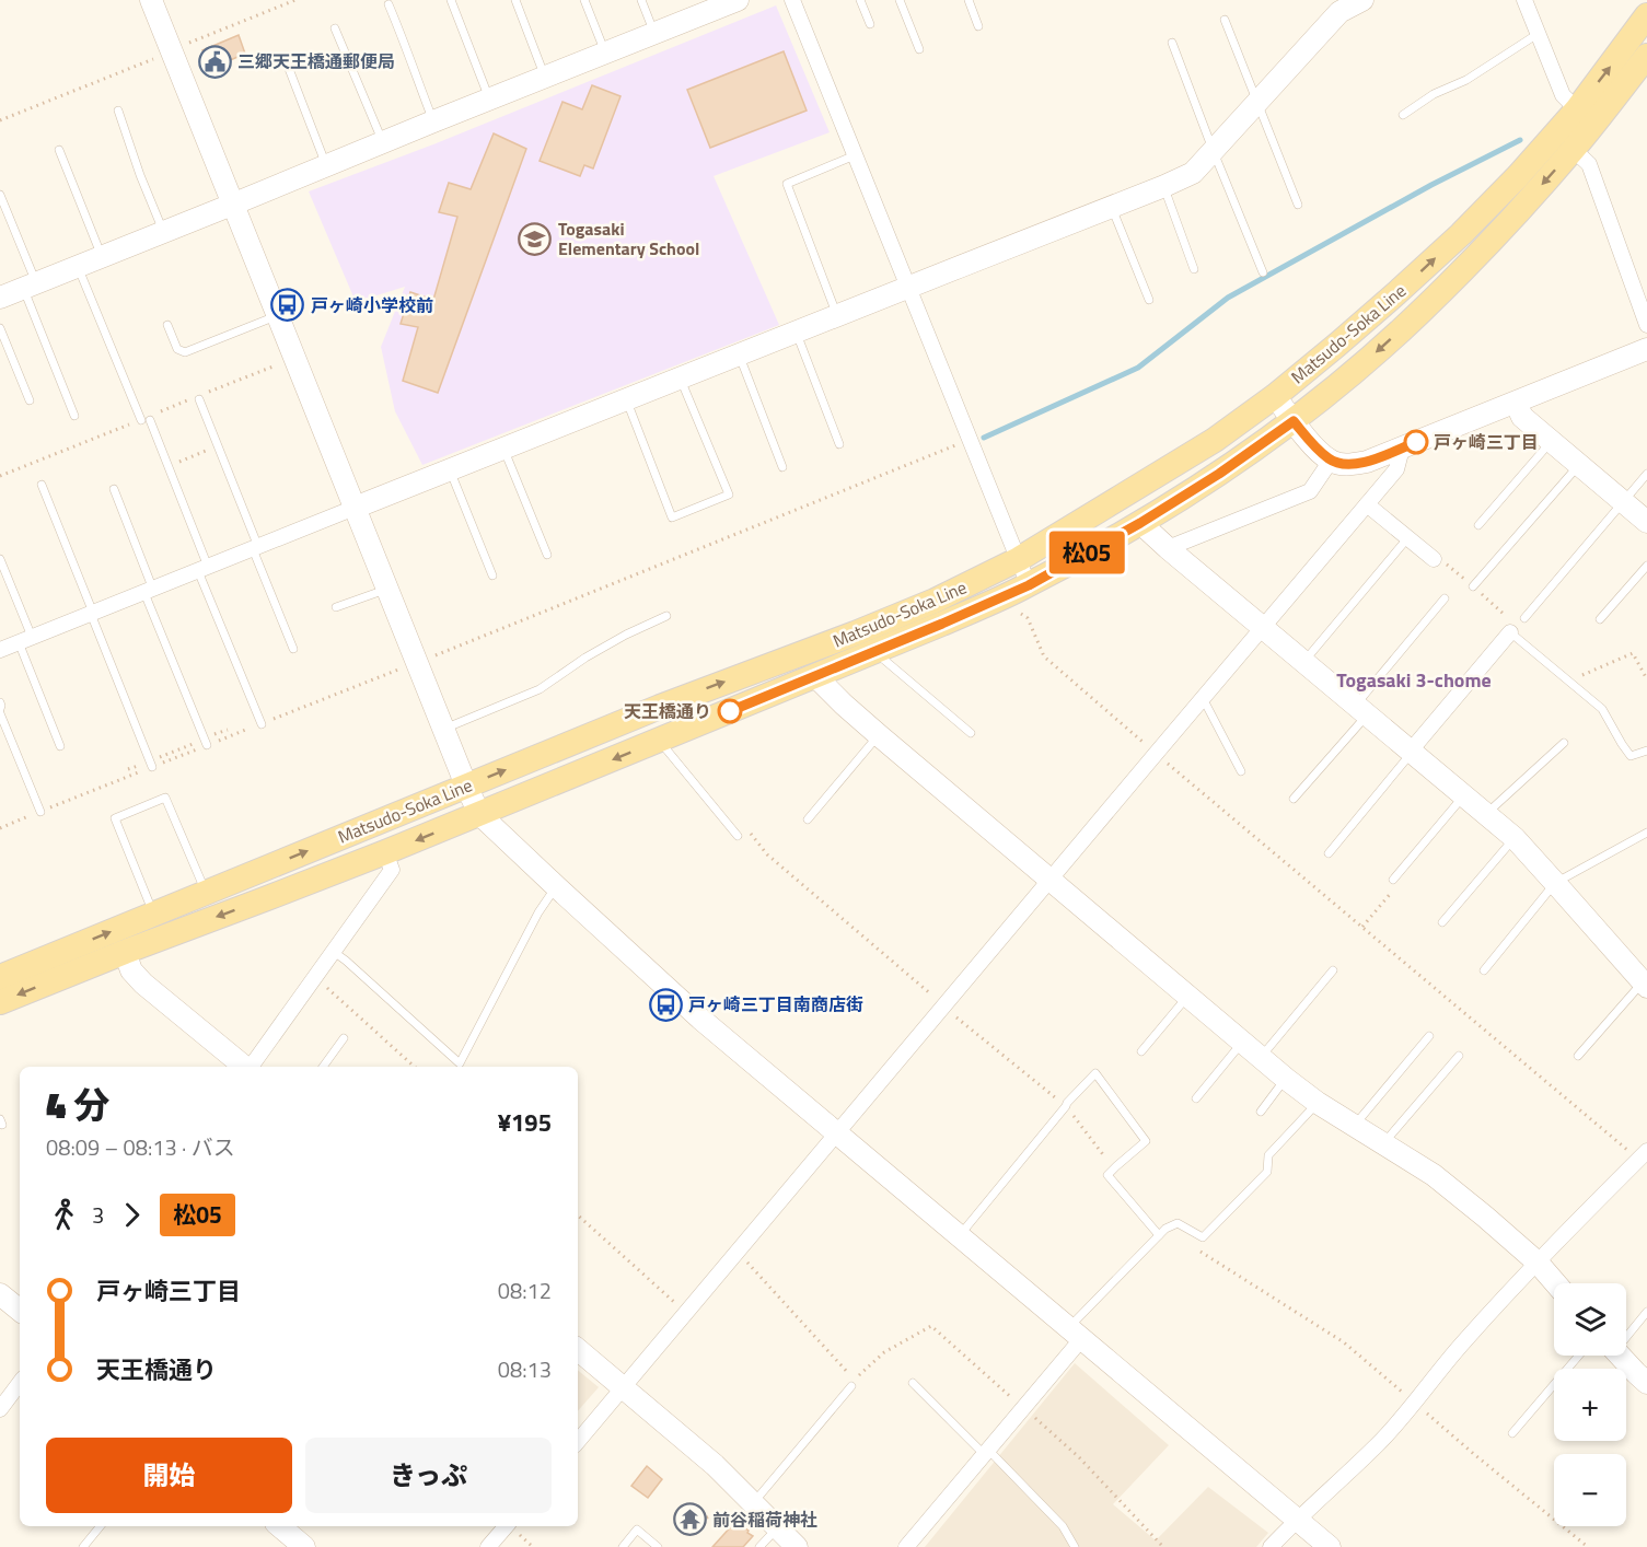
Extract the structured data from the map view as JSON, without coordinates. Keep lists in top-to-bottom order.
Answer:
{
  "streets": {
    "main road": ["Matsudo-Soka Line"]
  },
  "districts": ["Togasaki 3-chome"],
  "places": {
    "public building": ["三郷天王橋通郵便局"],
    "school or university": ["Togasaki Elementary School"],
    "bus stop": ["戸ヶ崎小学校前", "戸ヶ崎三丁目南商店街"],
    "other": ["戸ヶ崎三丁目", "天王橋通り"],
    "temple": ["前谷稲荷神社"]
  },
  "lines": ["bus line 松05"],
  "page": {
    "on_map": "松05",
    "heading": ["4 分", "08:09 – 08:13 · バス", "¥195"],
    "legs": ["3", "松05"],
    "list": [
      {
        "name": "戸ヶ崎三丁目",
        "value": "08:12"
      },
      {
        "name": "天王橋通り",
        "value": "08:13"
      }
    ],
    "map_buttons": ["+", "−"],
    "buttons": ["開始", "きっぷ"]
  }
}
